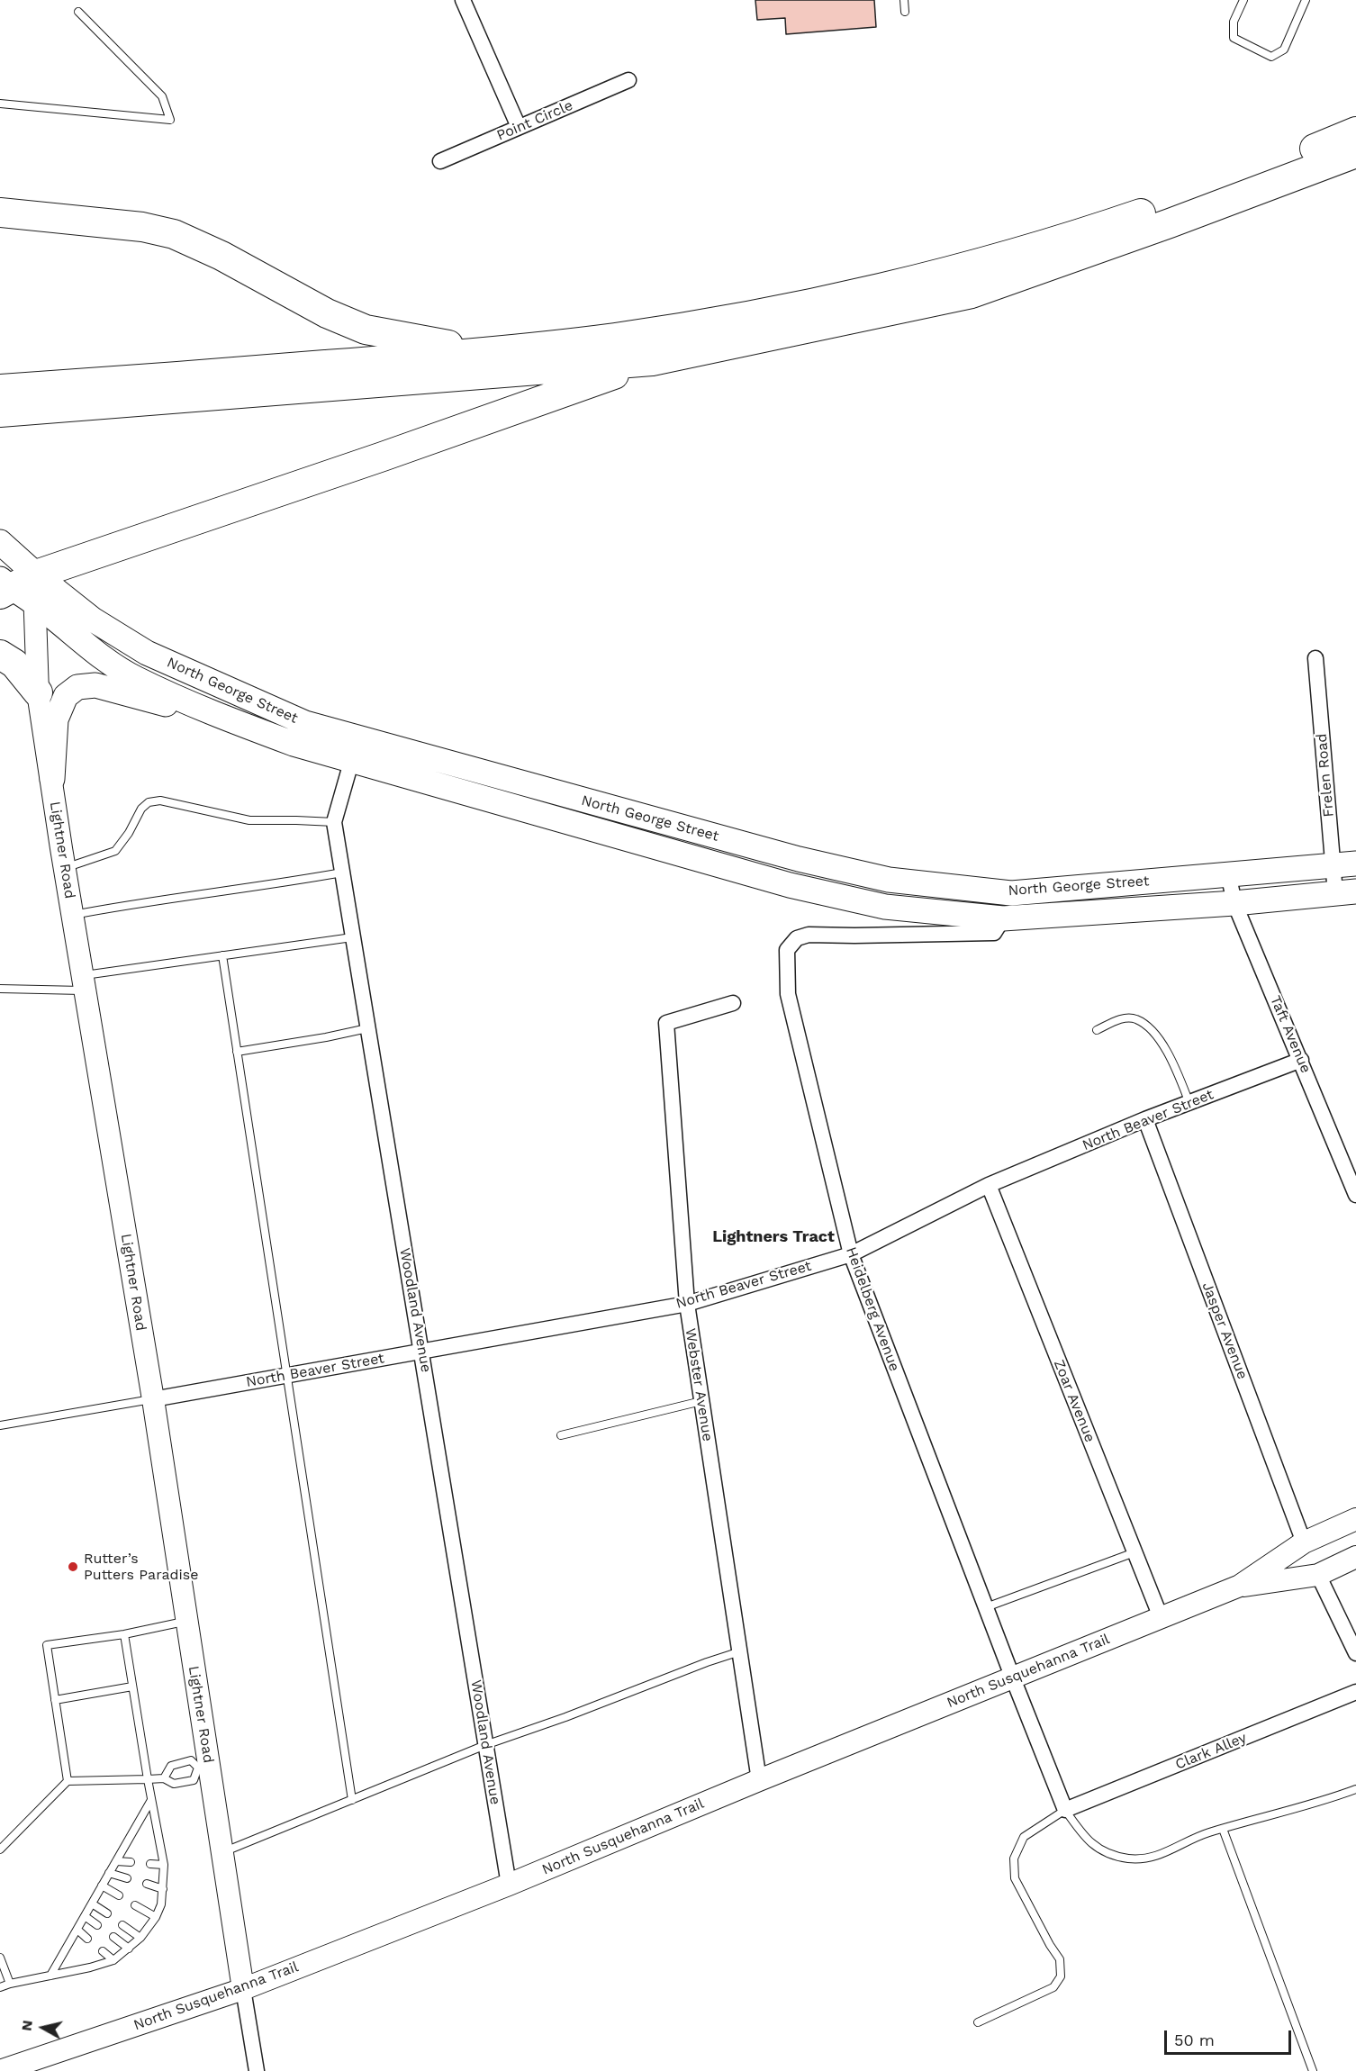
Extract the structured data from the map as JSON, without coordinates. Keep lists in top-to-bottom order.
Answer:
{
  "streets": {
    "main road": ["North George Street", "Lightner Road", "North Susquehanna Trail"],
    "street": [
      "Point Circle",
      "Frelen Road",
      "Taft Avenue",
      "North Beaver Street",
      "Heidelberg Avenue",
      "Woodland Avenue",
      "Jasper Avenue",
      "Webster Avenue",
      "Zoar Avenue",
      "Clark Alley"
    ]
  },
  "crossings": [
    ["North George Street", "Frelen Road"],
    ["North George Street", "Lightner Road"],
    ["North George Street", "Taft Avenue"],
    ["North George Street", "Heidelberg Avenue"],
    ["North George Street", "Woodland Avenue"],
    ["Lightner Road", "North Beaver Street"],
    ["Lightner Road", "North Susquehanna Trail"],
    ["Taft Avenue", "North Beaver Street"],
    ["North Beaver Street", "Heidelberg Avenue"],
    ["North Beaver Street", "Woodland Avenue"],
    ["North Beaver Street", "Jasper Avenue"],
    ["North Beaver Street", "Webster Avenue"],
    ["North Beaver Street", "Zoar Avenue"],
    ["Heidelberg Avenue", "North Susquehanna Trail"],
    ["Heidelberg Avenue", "Clark Alley"],
    ["Woodland Avenue", "North Susquehanna Trail"],
    ["Jasper Avenue", "North Susquehanna Trail"],
    ["Webster Avenue", "North Susquehanna Trail"],
    ["Zoar Avenue", "North Susquehanna Trail"]
  ],
  "districts": ["Lightners Tract"],
  "places": ["Rutter’s Putters Paradise"],
  "scale_bar": "50 m",
  "north": "left"
}
